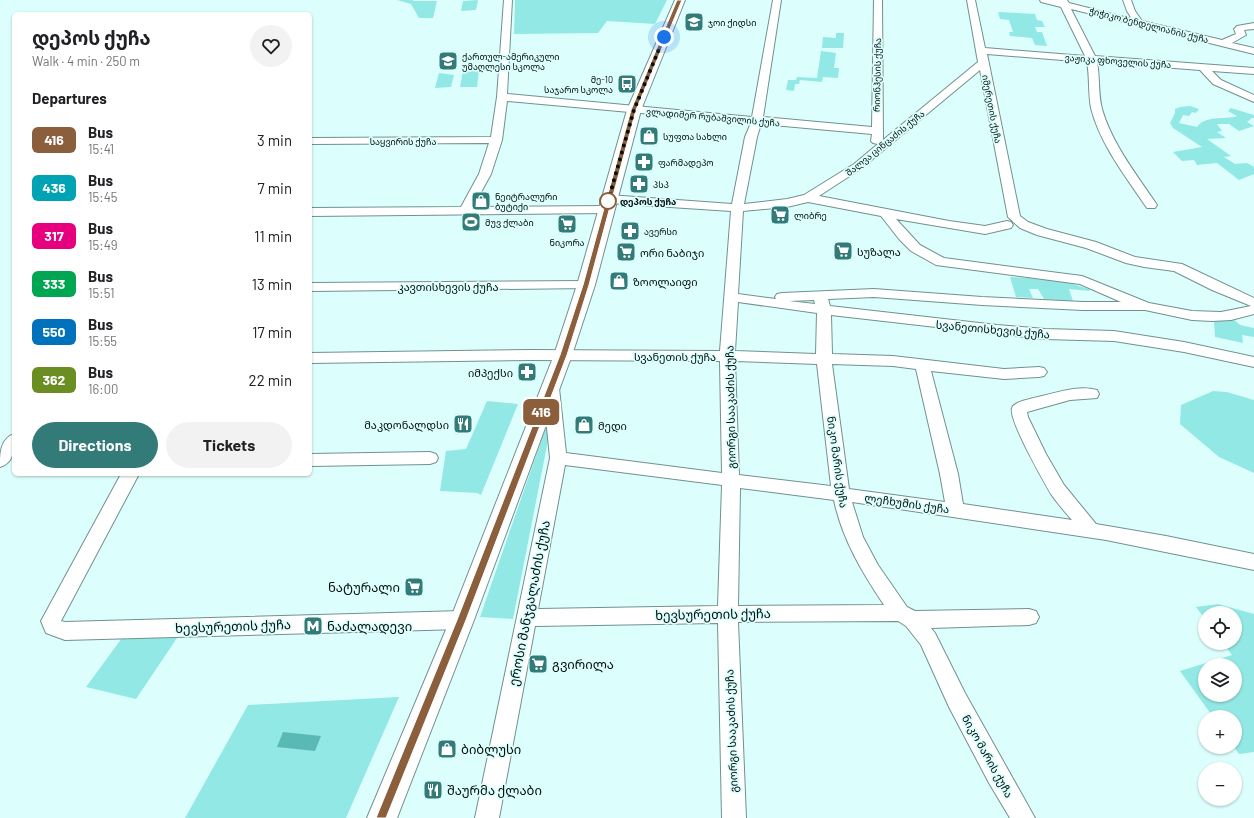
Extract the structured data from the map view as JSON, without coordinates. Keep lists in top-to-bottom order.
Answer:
{
  "streets": {
    "street": [
      "ჭიჭიკო ბენდელიანის ქუჩა",
      "ვაჟიკა ფხოველის ქუჩა",
      "რიონჰესის ქუჩა",
      "იმერეთის ქუჩა",
      "ვლადიმერ რუბაშვილის ქუჩა",
      "საყვირის ქუჩა",
      "შალვა ცინცაძის ქუჩა",
      "კავთისხევის ქუჩა",
      "სვანეთისხევის ქუჩა",
      "სვანეთის ქუჩა",
      "გიორგი სააკაძის ქუჩა",
      "ნიკო მარის ქუჩა",
      "ლეჩხუმის ქუჩა",
      "ეროსი მანჯგალაძის ქუჩა",
      "ხევსურეთის ქუჩა"
    ]
  },
  "crossings": [
    ["ვაჟიკა ფხოველის ქუჩა", "იმერეთის ქუჩა"],
    ["რიონჰესის ქუჩა", "ვლადიმერ რუბაშვილის ქუჩა"],
    ["რიონჰესის ქუჩა", "შალვა ცინცაძის ქუჩა"],
    ["იმერეთის ქუჩა", "შალვა ცინცაძის ქუჩა"],
    ["ვლადიმერ რუბაშვილის ქუჩა", "გიორგი სააკაძის ქუჩა"],
    ["შალვა ცინცაძის ქუჩა", "გიორგი სააკაძის ქუჩა"],
    ["სვანეთისხევის ქუჩა", "გიორგი სააკაძის ქუჩა"],
    ["სვანეთისხევის ქუჩა", "ნიკო მარის ქუჩა"],
    ["სვანეთის ქუჩა", "გიორგი სააკაძის ქუჩა"],
    ["სვანეთის ქუჩა", "ნიკო მარის ქუჩა"],
    ["გიორგი სააკაძის ქუჩა", "ლეჩხუმის ქუჩა"],
    ["გიორგი სააკაძის ქუჩა", "ხევსურეთის ქუჩა"],
    ["ნიკო მარის ქუჩა", "ლეჩხუმის ქუჩა"],
    ["ნიკო მარის ქუჩა", "ხევსურეთის ქუჩა"],
    ["ლეჩხუმის ქუჩა", "ეროსი მანჯგალაძის ქუჩა"],
    ["ეროსი მანჯგალაძის ქუჩა", "ხევსურეთის ქუჩა"]
  ],
  "places": {
    "school or university": ["ჯოი ქიდსი", "ქართულ-ამერიკული უმაღლესი სკოლა"],
    "bus stop": ["მე-10 საჯარო სკოლა"],
    "shop": [
      "სუფთა სახლი",
      "ნეიტრალური ბუტიქი",
      "ზოოლაიფი",
      "მედი",
      "ბიბლუსი"
    ],
    "pharmacy": [
      "ფარმადეპო",
      "პსპ",
      "ავერსი",
      "იმპექსი"
    ],
    "other": ["დეპოს ქუჩა"],
    "supermarket": [
      "ლიბრე",
      "ნიკორა",
      "სუზალა",
      "ორი ნაბიჯი",
      "ნატურალი",
      "გვირილა"
    ],
    "sports": ["მუვ ქლაბი"],
    "restaurant": ["მაკდონალდსი", "შაურმა ქლაბი"],
    "metro station": ["ნაძალადევი"]
  },
  "lines": ["bus line 416"],
  "page": {
    "on_map": "416",
    "heading": [
      ["დეპოს ქუჩა", "Walk · 4 min · 250 m"],
      "Departures"
    ],
    "list": [
      {
        "mark": "416",
        "name": "Bus",
        "note": "15:41",
        "value": "3 min"
      },
      {
        "mark": "436",
        "name": "Bus",
        "note": "15:45",
        "value": "7 min"
      },
      {
        "mark": "317",
        "name": "Bus",
        "note": "15:49",
        "value": "11 min"
      },
      {
        "mark": "333",
        "name": "Bus",
        "note": "15:51",
        "value": "13 min"
      },
      {
        "mark": "550",
        "name": "Bus",
        "note": "15:55",
        "value": "17 min"
      },
      {
        "mark": "362",
        "name": "Bus",
        "note": "16:00",
        "value": "22 min"
      }
    ],
    "buttons": ["Directions", "Tickets"],
    "map_buttons": ["+", "−"]
  }
}
